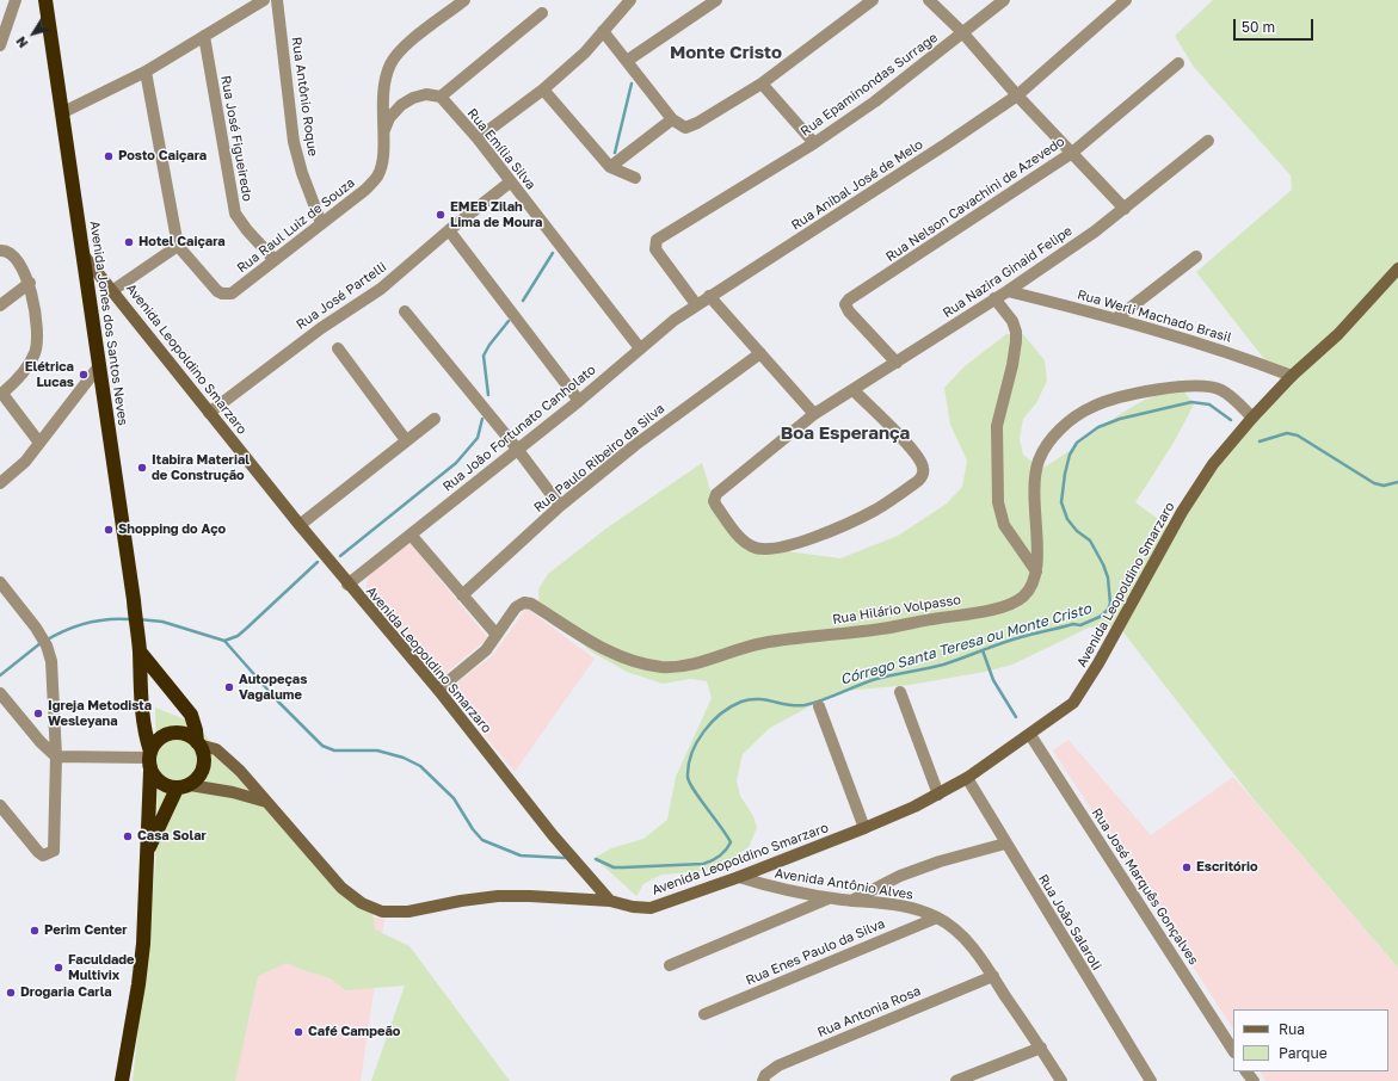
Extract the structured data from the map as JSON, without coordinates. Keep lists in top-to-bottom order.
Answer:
{
  "streets": {
    "highway": ["Avenida Jones dos Santos Neves"],
    "street": [
      "Rua Epaminondas Surrage",
      "Rua Antônio Roque",
      "Rua José Figueiredo",
      "Rua Emília Silva",
      "Rua Anibal José de Melo",
      "Rua Nelson Cavachini de Azevedo",
      "Rua Raul Luiz de Souza",
      "Rua Nazira Ginaid Felipe",
      "Rua José Partelli",
      "Rua Werli Machado Brasil",
      "Avenida Leopoldino Smarzaro",
      "Rua João Fortunato Canholato",
      "Rua Paulo Ribeiro da Silva",
      "Rua Hilário Volpasso",
      "Avenida Antônio Alves",
      "Rua José Marquês Gonçalves",
      "Rua João Salaroli",
      "Rua Enes Paulo da Silva",
      "Rua Antonia Rosa"
    ]
  },
  "crossings": [
    ["Rua Epaminondas Surrage", "Rua João Fortunato Canholato"],
    ["Rua Antônio Roque", "Rua Raul Luiz de Souza"],
    ["Rua José Figueiredo", "Rua Raul Luiz de Souza"],
    ["Rua Emília Silva", "Rua José Partelli"],
    ["Rua Emília Silva", "Rua João Fortunato Canholato"],
    ["Rua Anibal José de Melo", "Rua João Fortunato Canholato"],
    ["Rua Nelson Cavachini de Azevedo", "Rua Nazira Ginaid Felipe"],
    ["Rua Nazira Ginaid Felipe", "Rua Werli Machado Brasil"],
    ["Rua José Partelli", "Avenida Leopoldino Smarzaro"],
    ["Rua Werli Machado Brasil", "Avenida Leopoldino Smarzaro"],
    ["Avenida Jones dos Santos Neves", "Avenida Leopoldino Smarzaro"],
    ["Avenida Leopoldino Smarzaro", "Rua João Fortunato Canholato"],
    ["Avenida Leopoldino Smarzaro", "Rua Hilário Volpasso"],
    ["Avenida Leopoldino Smarzaro", "Avenida Antônio Alves"],
    ["Avenida Leopoldino Smarzaro", "Rua José Marquês Gonçalves"],
    ["Avenida Leopoldino Smarzaro", "Rua João Salaroli"],
    ["Avenida Antônio Alves", "Rua Enes Paulo da Silva"],
    ["Avenida Antônio Alves", "Rua Antonia Rosa"]
  ],
  "districts": ["Monte Cristo", "Boa Esperança"],
  "water": ["Córrego Santa Teresa ou Monte Cristo"],
  "places": [
    "Posto Caiçara",
    "EMEB Zilah Lima de Moura",
    "Hotel Caiçara",
    "Elétrica Lucas",
    "Itabira Material de Construção",
    "Shopping do Aço",
    "Autopeças Vagalume",
    "Igreja Metodista Wesleyana",
    "Casa Solar",
    "Escritório",
    "Perim Center",
    "Faculdade Multivix",
    "Drogaria Carla",
    "Café Campeão"
  ],
  "legend": ["Rua", "Parque"],
  "scale_bar": "50 m",
  "north": "bottom left"
}
